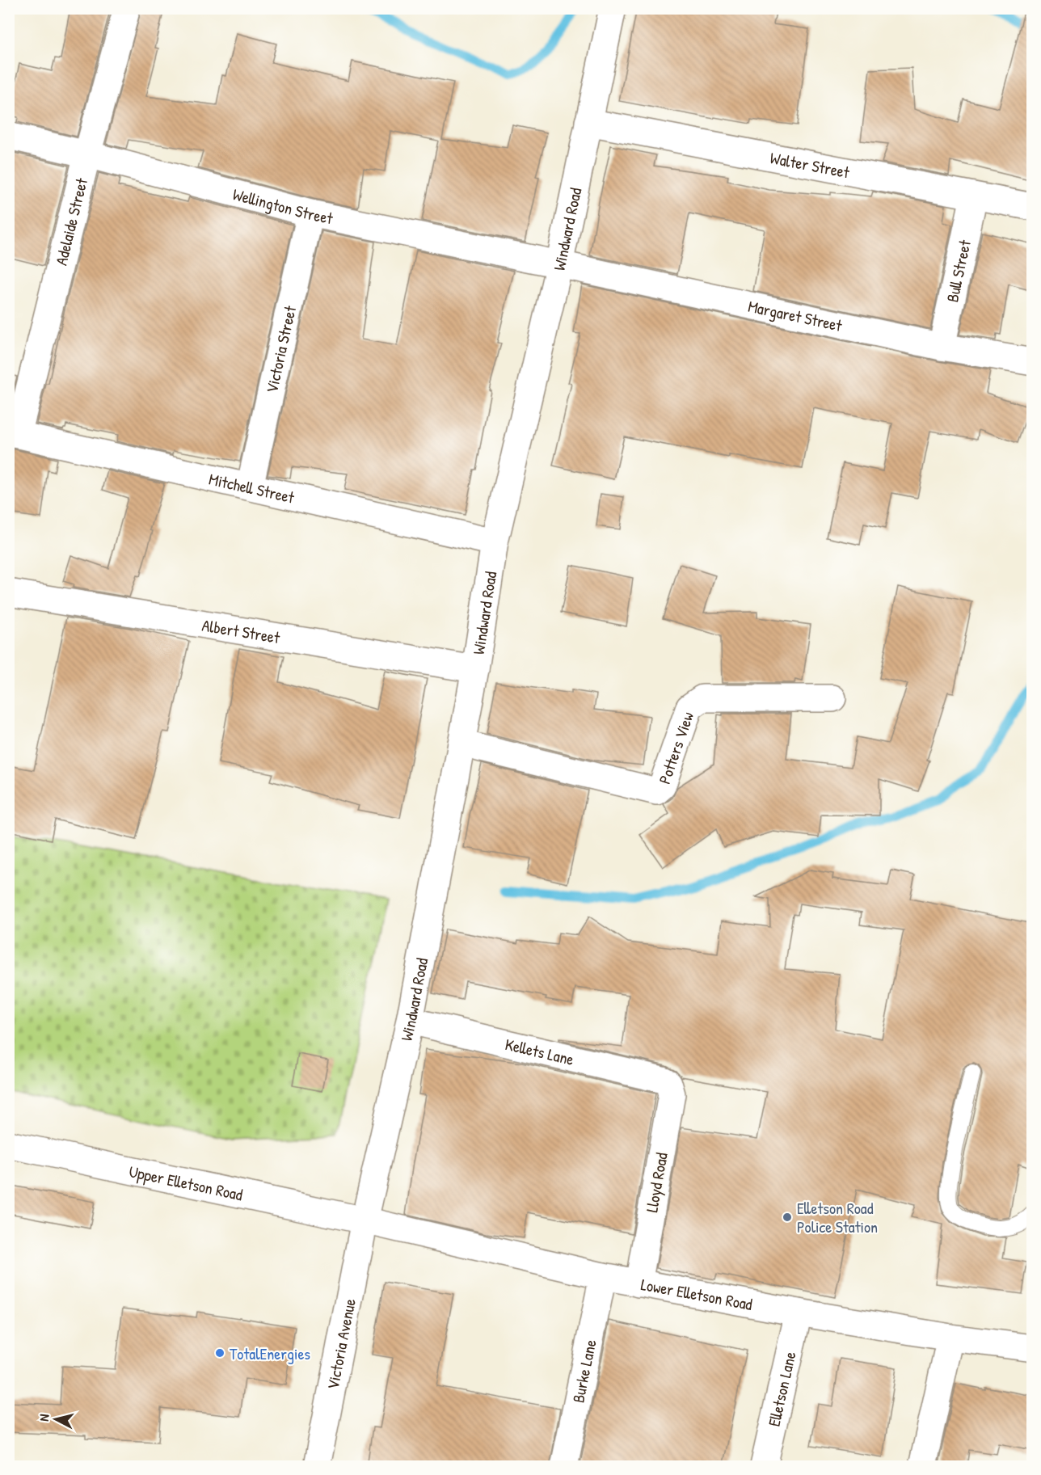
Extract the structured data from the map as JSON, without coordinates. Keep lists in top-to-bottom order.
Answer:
{
  "streets": {
    "street": [
      "Walter Street",
      "Wellington Street",
      "Adelaide Street",
      "Windward Road",
      "Bull Street",
      "Margaret Street",
      "Victoria Street",
      "Mitchell Street",
      "Albert Street",
      "Potters View",
      "Kellets Lane",
      "Upper Elletson Road",
      "Lloyd Road",
      "Lower Elletson Road",
      "Victoria Avenue",
      "Burke Lane",
      "Elletson Lane"
    ]
  },
  "crossings": [
    ["Walter Street", "Windward Road"],
    ["Walter Street", "Bull Street"],
    ["Wellington Street", "Adelaide Street"],
    ["Wellington Street", "Windward Road"],
    ["Wellington Street", "Margaret Street"],
    ["Wellington Street", "Victoria Street"],
    ["Adelaide Street", "Mitchell Street"],
    ["Windward Road", "Margaret Street"],
    ["Windward Road", "Mitchell Street"],
    ["Windward Road", "Albert Street"],
    ["Windward Road", "Potters View"],
    ["Windward Road", "Kellets Lane"],
    ["Windward Road", "Upper Elletson Road"],
    ["Windward Road", "Lower Elletson Road"],
    ["Windward Road", "Victoria Avenue"],
    ["Bull Street", "Margaret Street"],
    ["Victoria Street", "Mitchell Street"],
    ["Kellets Lane", "Lloyd Road"],
    ["Upper Elletson Road", "Lower Elletson Road"],
    ["Upper Elletson Road", "Victoria Avenue"],
    ["Lloyd Road", "Lower Elletson Road"],
    ["Lower Elletson Road", "Victoria Avenue"],
    ["Lower Elletson Road", "Burke Lane"],
    ["Lower Elletson Road", "Elletson Lane"]
  ],
  "places": ["Elletson Road Police Station", "TotalEnergies"],
  "north": "left"
}
